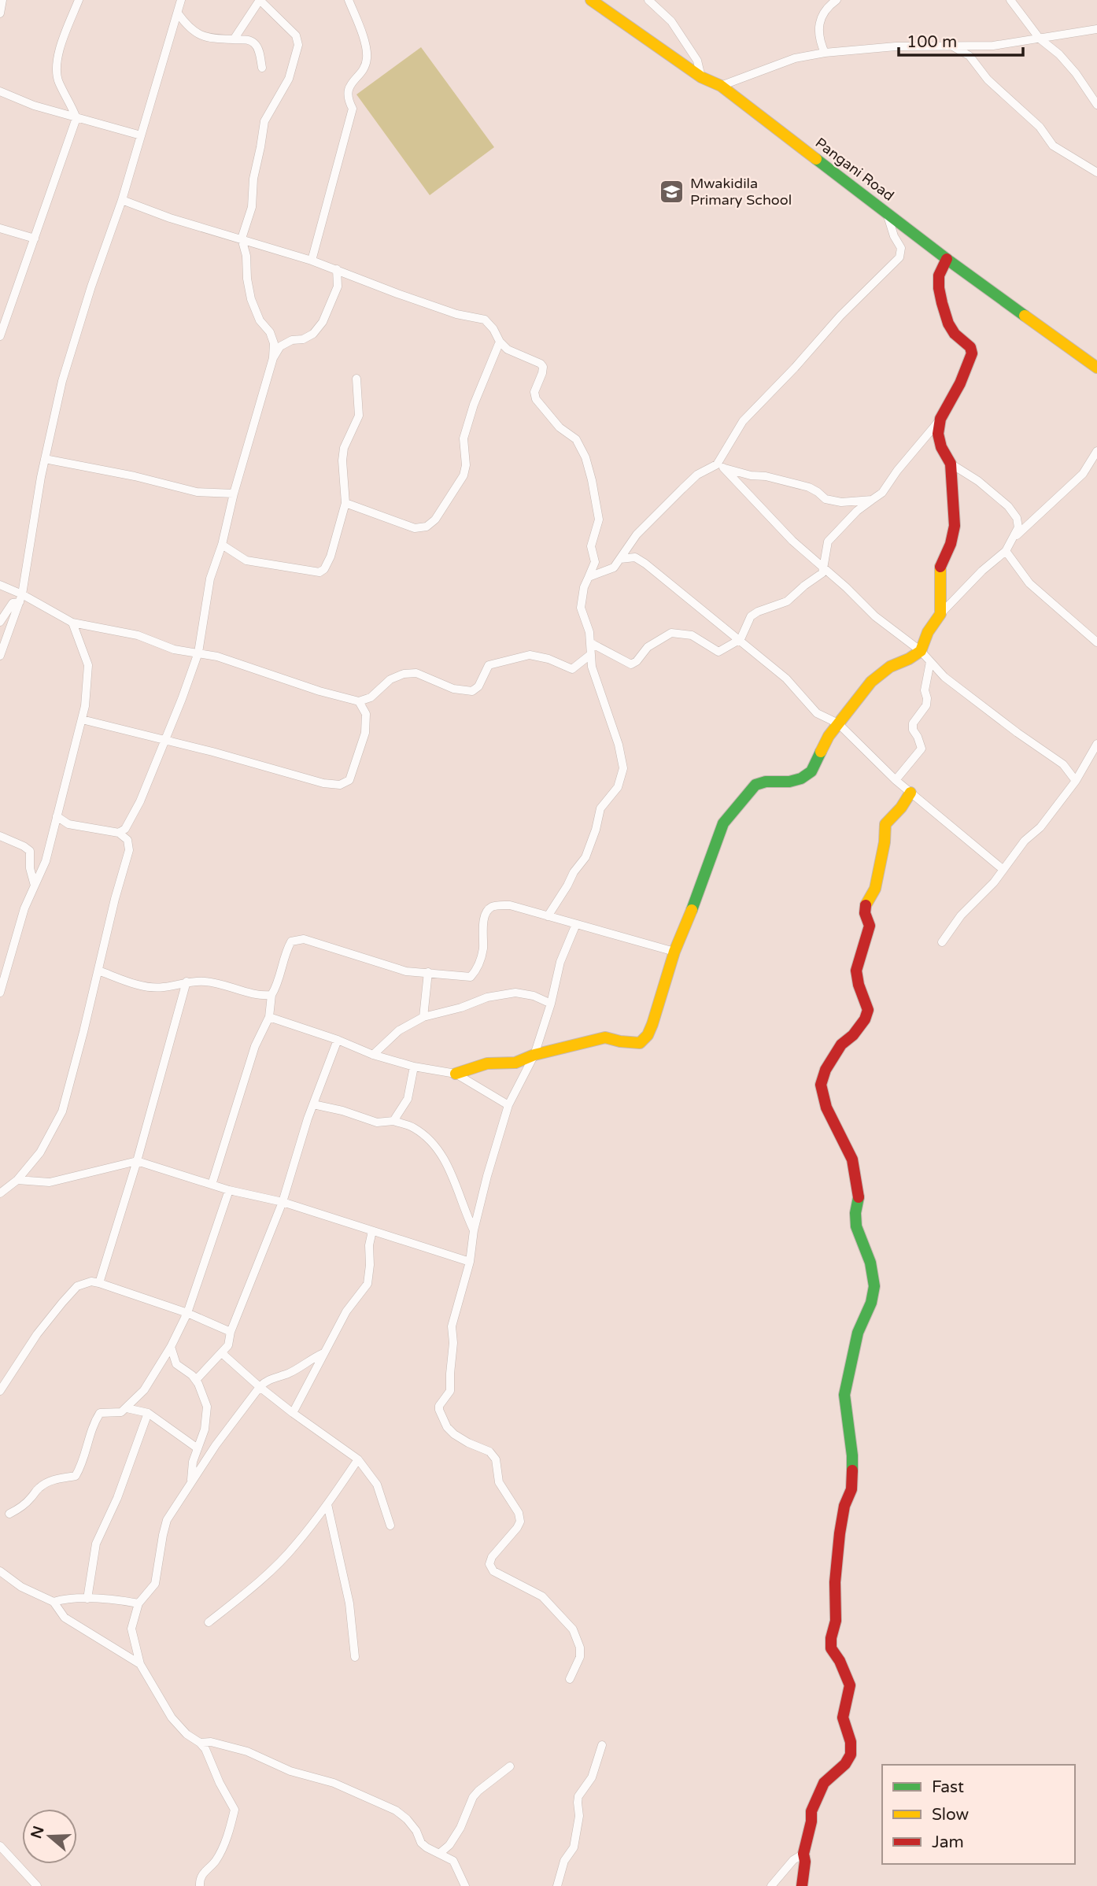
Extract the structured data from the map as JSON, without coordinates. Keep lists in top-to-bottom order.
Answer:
{
  "streets": {
    "street": ["Pangani Road"]
  },
  "places": {
    "school or university": ["Mwakidila Primary School"]
  },
  "legend": ["Fast", "Slow", "Jam"],
  "scale_bar": "100 m",
  "north": "left"
}
